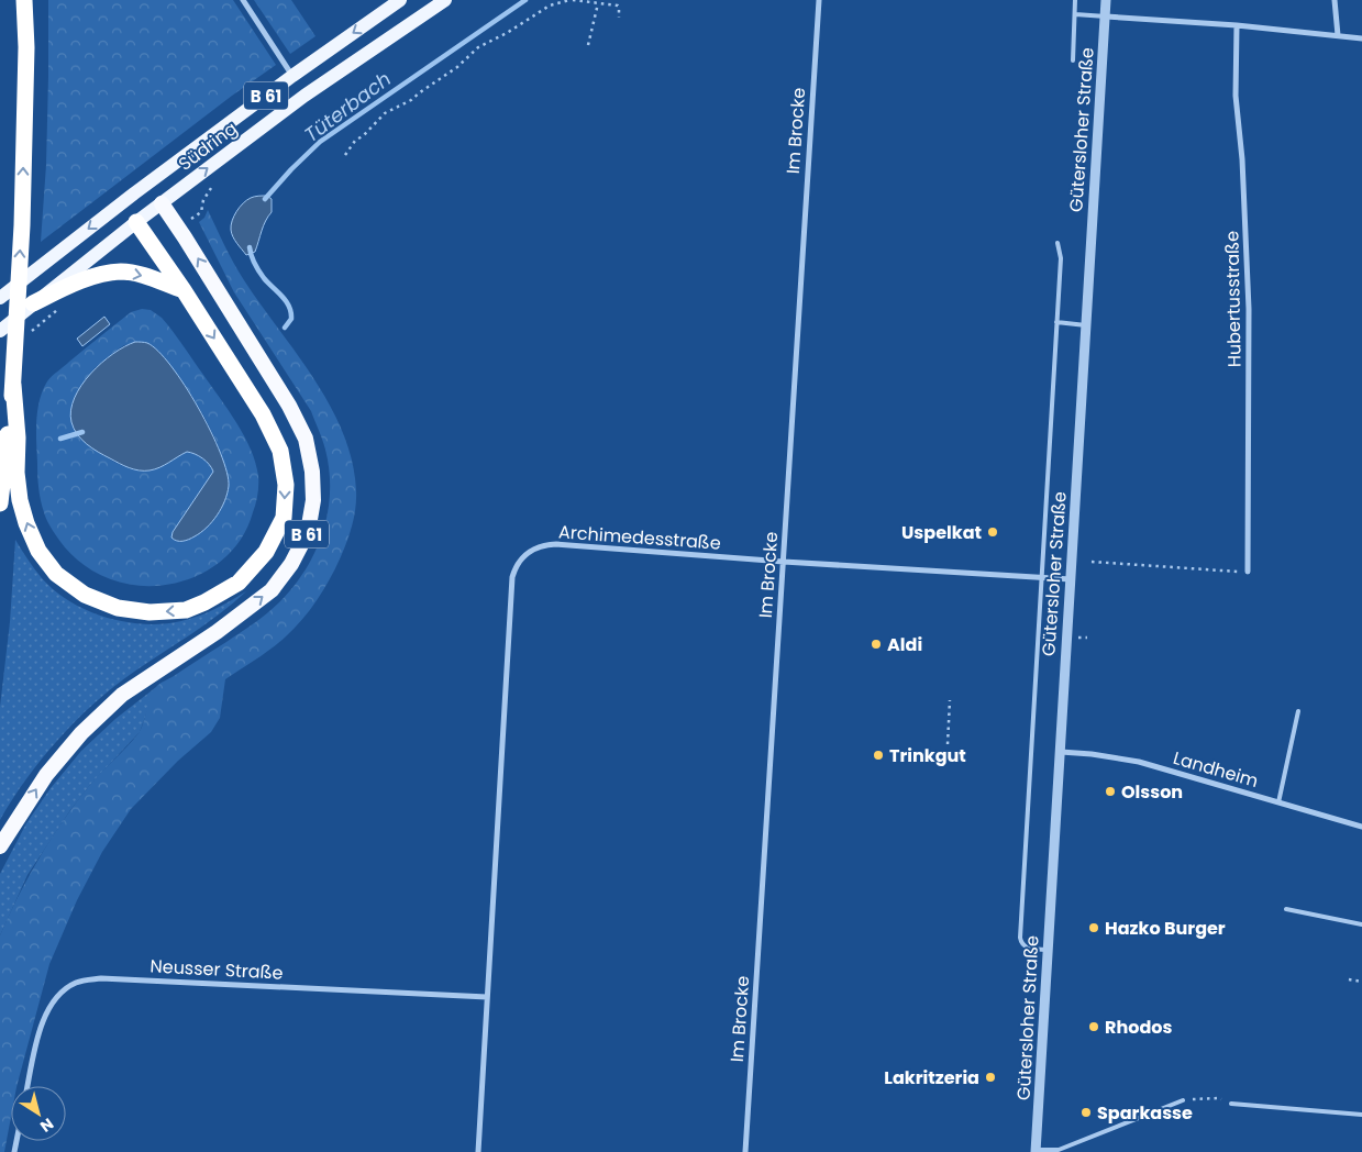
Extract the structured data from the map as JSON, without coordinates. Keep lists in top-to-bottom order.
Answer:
{
  "streets": {
    "highway": ["B 61"],
    "main road": ["Südring"],
    "street": [
      "Gütersloher Straße",
      "Im Brocke",
      "Hubertusstraße",
      "Archimedesstraße",
      "Landheim",
      "Neusser Straße"
    ]
  },
  "crossings": [
    ["B 61", "Südring"],
    ["Gütersloher Straße", "Archimedesstraße"],
    ["Gütersloher Straße", "Landheim"],
    ["Im Brocke", "Archimedesstraße"],
    ["Archimedesstraße", "Neusser Straße"]
  ],
  "water": ["Tüterbach"],
  "places": [
    "Uspelkat",
    "Aldi",
    "Trinkgut",
    "Olsson",
    "Hazko Burger",
    "Rhodos",
    "Lakritzeria",
    "Sparkasse"
  ],
  "north": "bottom right"
}
